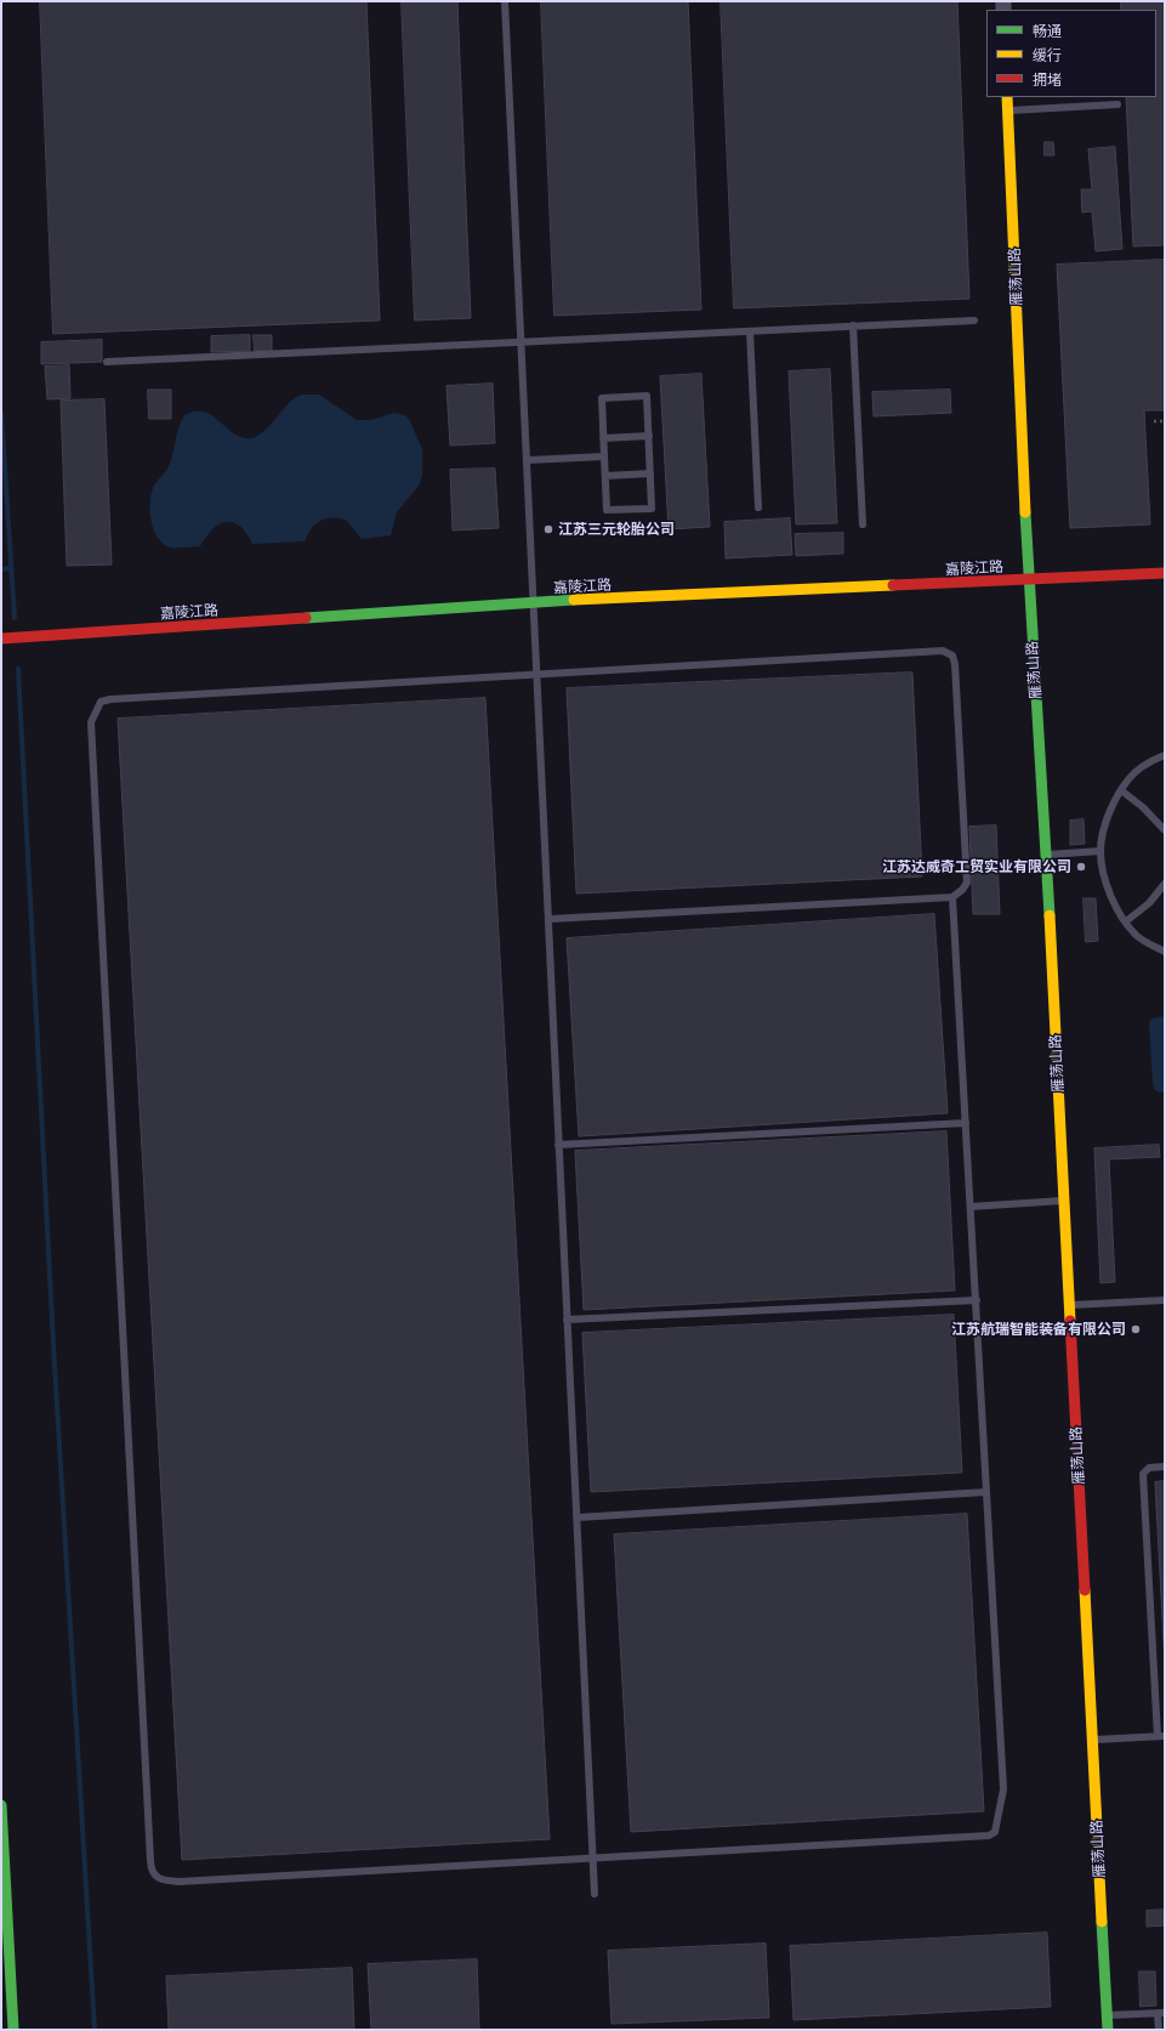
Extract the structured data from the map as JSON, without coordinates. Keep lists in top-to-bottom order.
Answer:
{
  "streets": {
    "street": ["雁荡山路", "嘉陵江路"]
  },
  "crossings": [
    ["雁荡山路", "嘉陵江路"]
  ],
  "places": ["江苏三元轮胎公司", "江苏达威奇工贸实业有限公司", "江苏航瑞智能装备有限公司"],
  "legend": ["畅通", "缓行", "拥堵"]
}
